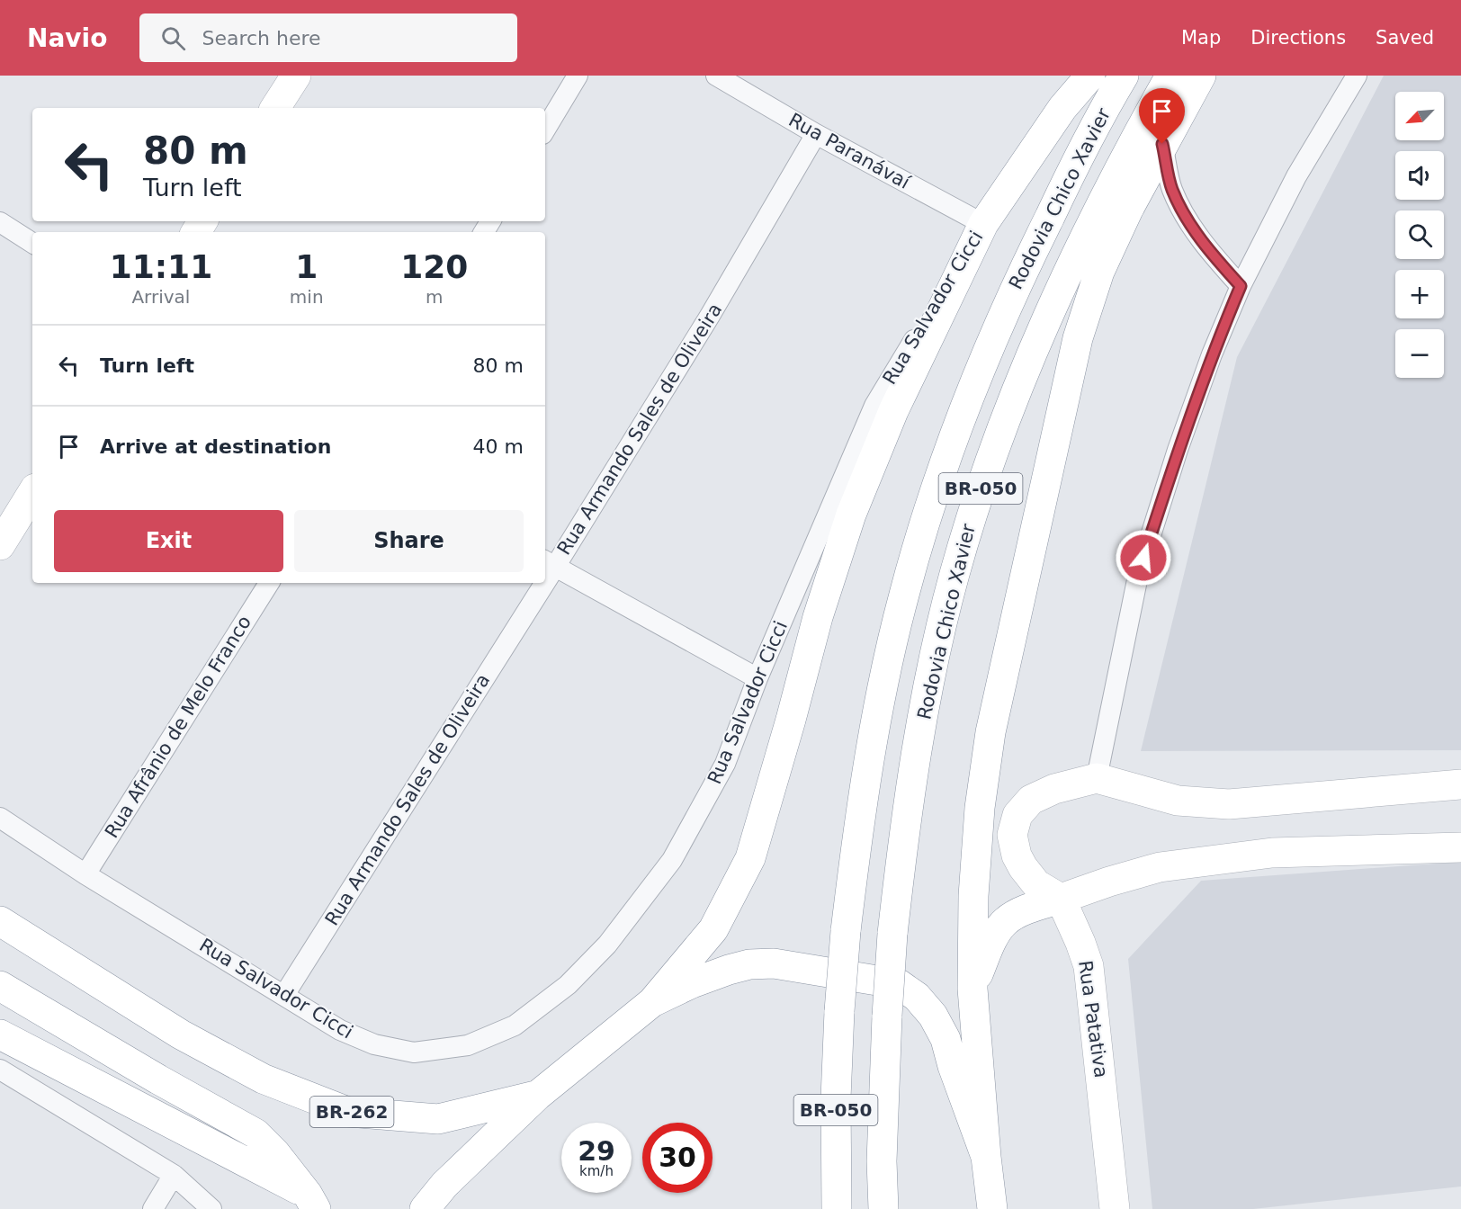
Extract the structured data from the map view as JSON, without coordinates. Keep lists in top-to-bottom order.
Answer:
{
  "streets": {
    "main road": [
      "Rodovia Chico Xavier",
      "BR-050",
      "Rua Patativa",
      "BR-262"
    ],
    "street": [
      "Rua Paranávaí",
      "Rua Salvador Cicci",
      "Rua Armando Sales de Oliveira",
      "Rua Afrânio de Melo Franco"
    ]
  },
  "crossings": [
    ["Rua Paranávaí", "Rua Salvador Cicci"],
    ["Rua Paranávaí", "Rua Armando Sales de Oliveira"],
    ["Rua Salvador Cicci", "Rua Armando Sales de Oliveira"],
    ["Rua Salvador Cicci", "Rua Afrânio de Melo Franco"]
  ],
  "north": "bottom left",
  "page": {
    "header": "Navio",
    "search": "Search here",
    "nav": ["Map", "Directions", "Saved"],
    "map_buttons": ["+", "−"],
    "turn": ["80 m", "Turn left"],
    "eta": [
      "11:11",
      "Arrival",
      "1",
      "min",
      "120",
      "m"
    ],
    "list": [
      {
        "name": "Turn left",
        "value": "80 m"
      },
      {
        "name": "Arrive at destination",
        "value": "40 m"
      }
    ],
    "buttons": ["Exit", "Share"],
    "speed": "29 km/h",
    "limit": "30"
  }
}
